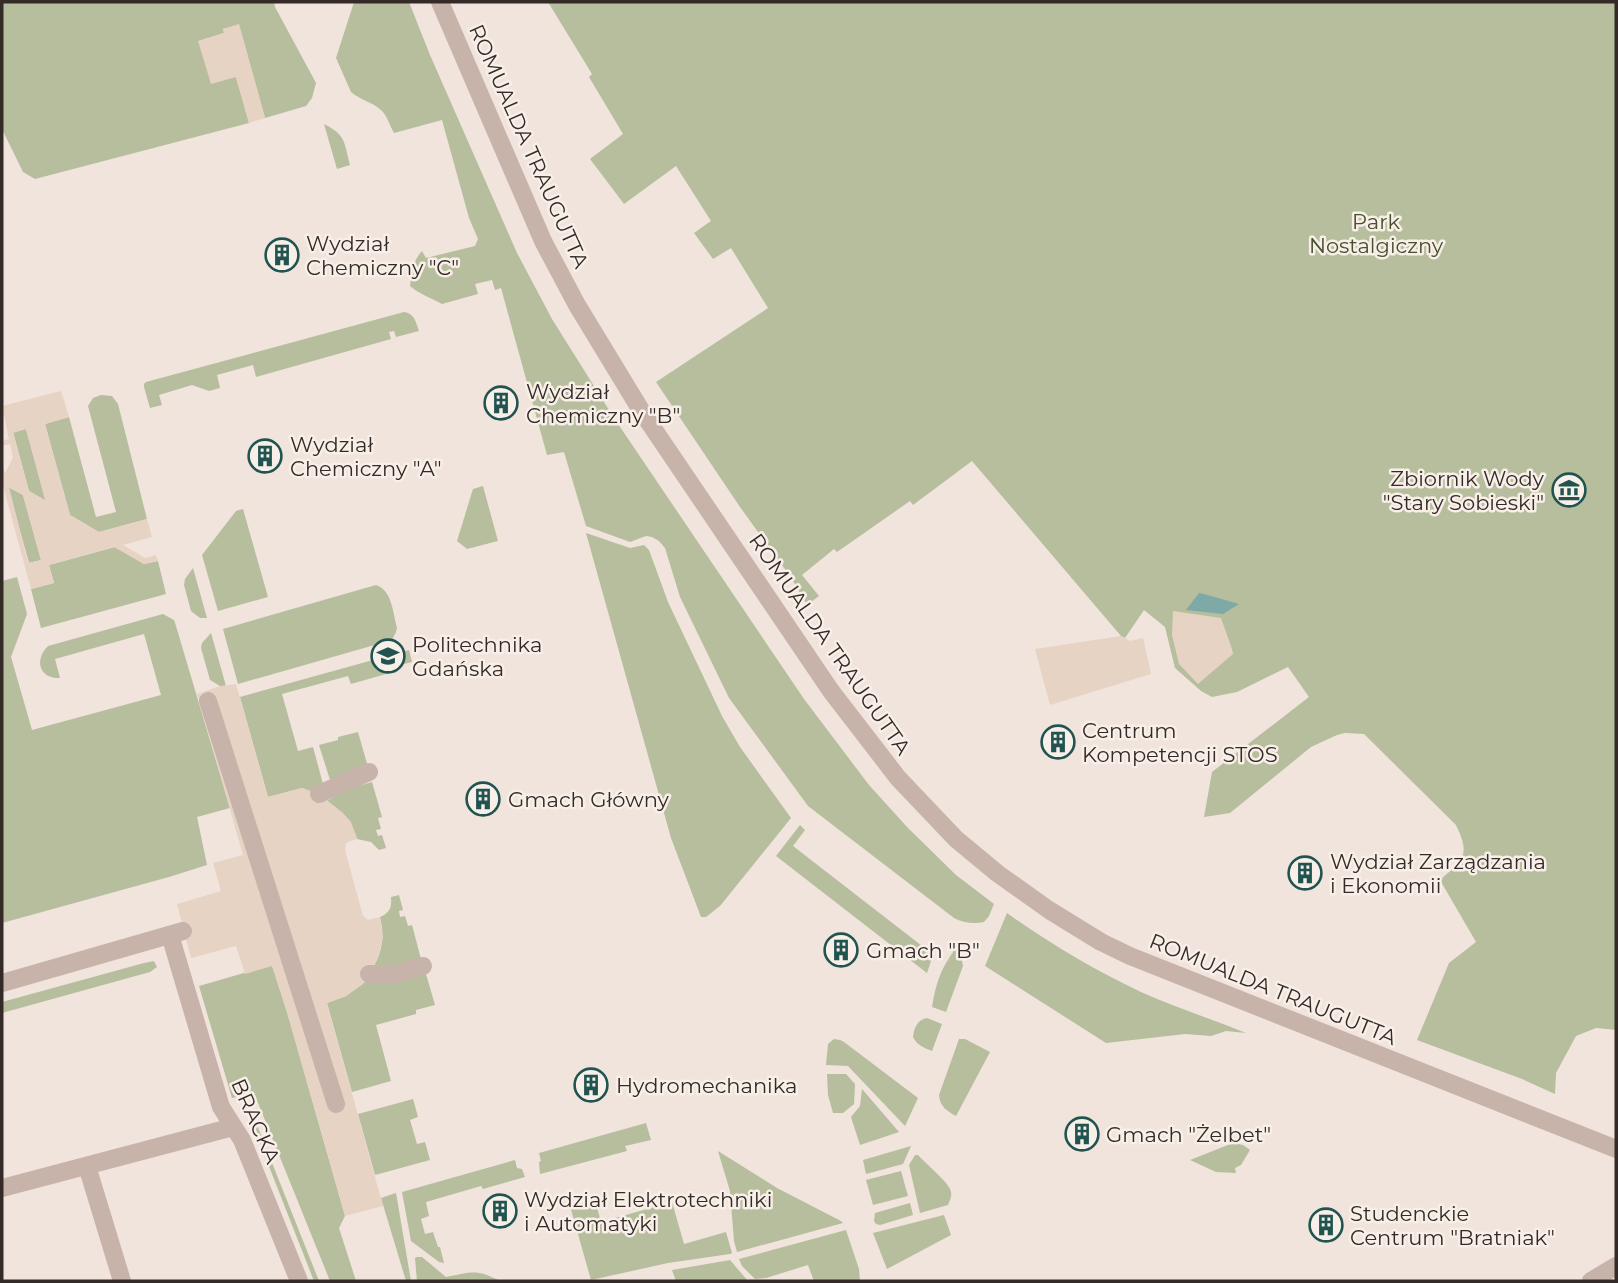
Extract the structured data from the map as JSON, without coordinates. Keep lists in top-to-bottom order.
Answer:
{
  "streets": {
    "street": ["ROMUALDA TRAUGUTTA", "BRACKA"]
  },
  "parks": ["Park Nostalgiczny"],
  "places": {
    "building": [
      "Wydział Chemiczny \"C\"",
      "Wydział Chemiczny \"B\"",
      "Wydział Chemiczny \"A\"",
      "Centrum Kompetencji STOS",
      "Gmach Główny",
      "Wydział Zarządzania i Ekonomii",
      "Gmach \"B\"",
      "Hydromechanika",
      "Gmach \"Żelbet\"",
      "Wydział Elektrotechniki i Automatyki",
      "Studenckie Centrum \"Bratniak\""
    ],
    "museum": ["Zbiornik Wody \"Stary Sobieski\""],
    "school or university": ["Politechnika Gdańska"]
  }
}
